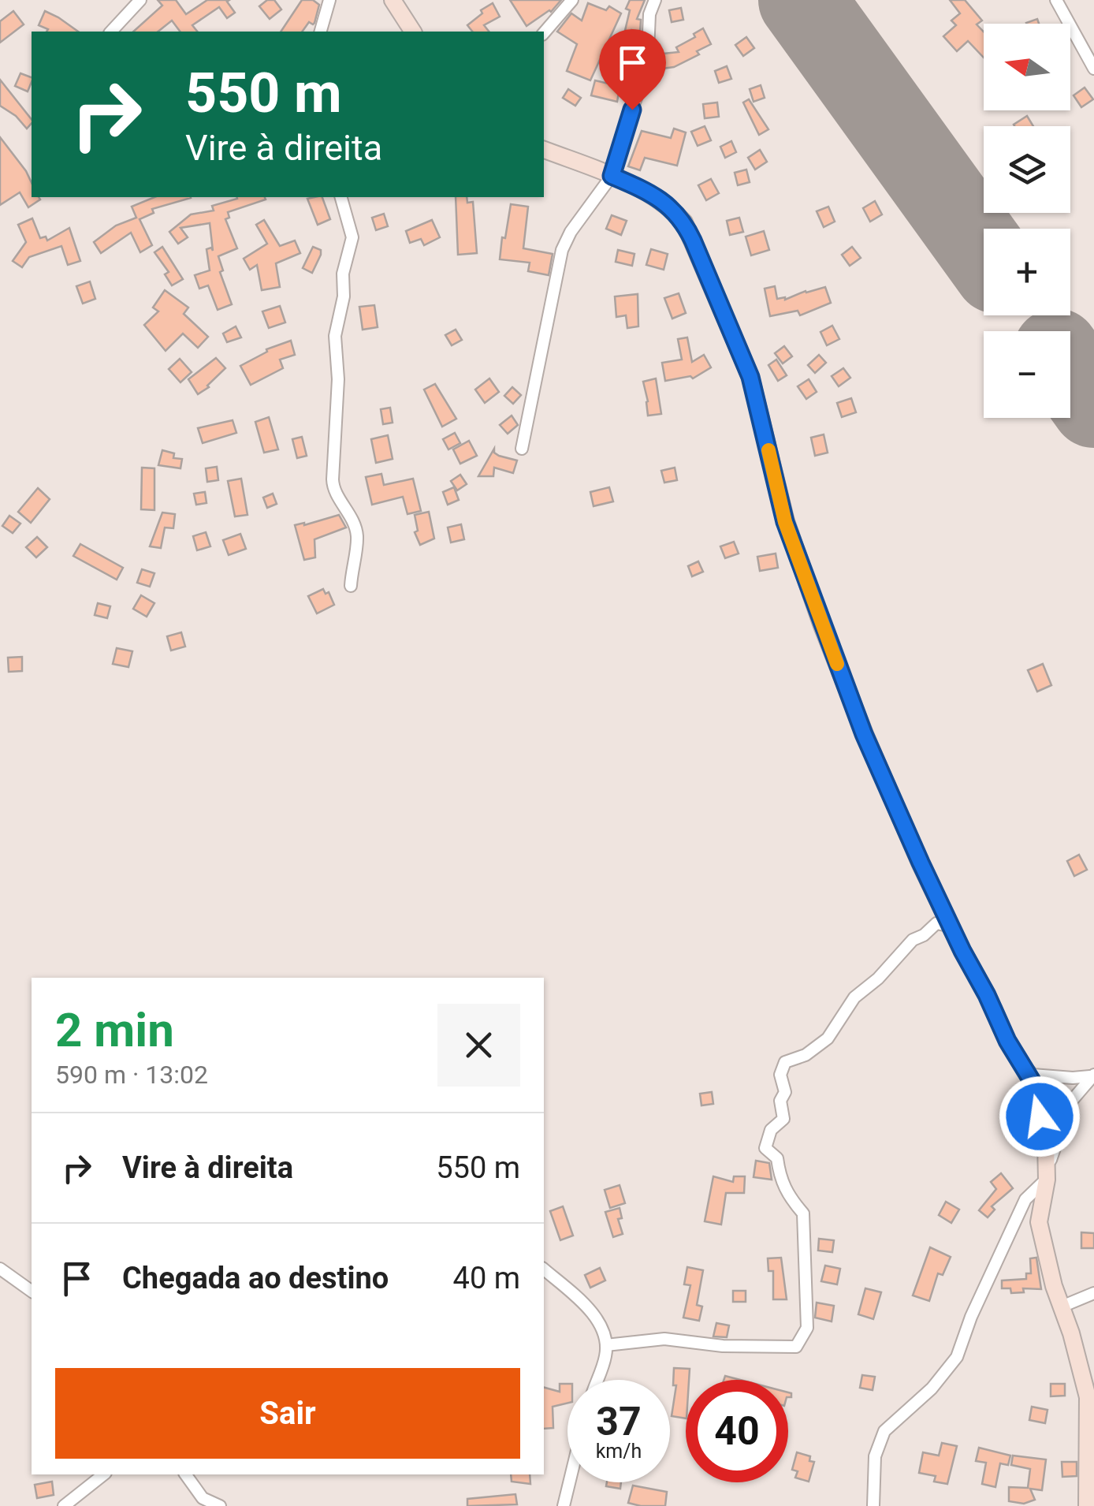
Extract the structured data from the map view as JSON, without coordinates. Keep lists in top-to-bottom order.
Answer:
{
  "north": "left",
  "page": {
    "map_buttons": ["+", "−"],
    "turn": ["550 m", "Vire à direita"],
    "heading": ["2 min", "590 m · 13:02"],
    "list": [
      {
        "name": "Vire à direita",
        "value": "550 m"
      },
      {
        "name": "Chegada ao destino",
        "value": "40 m"
      }
    ],
    "buttons": "Sair",
    "speed": "37 km/h",
    "limit": "40"
  }
}
